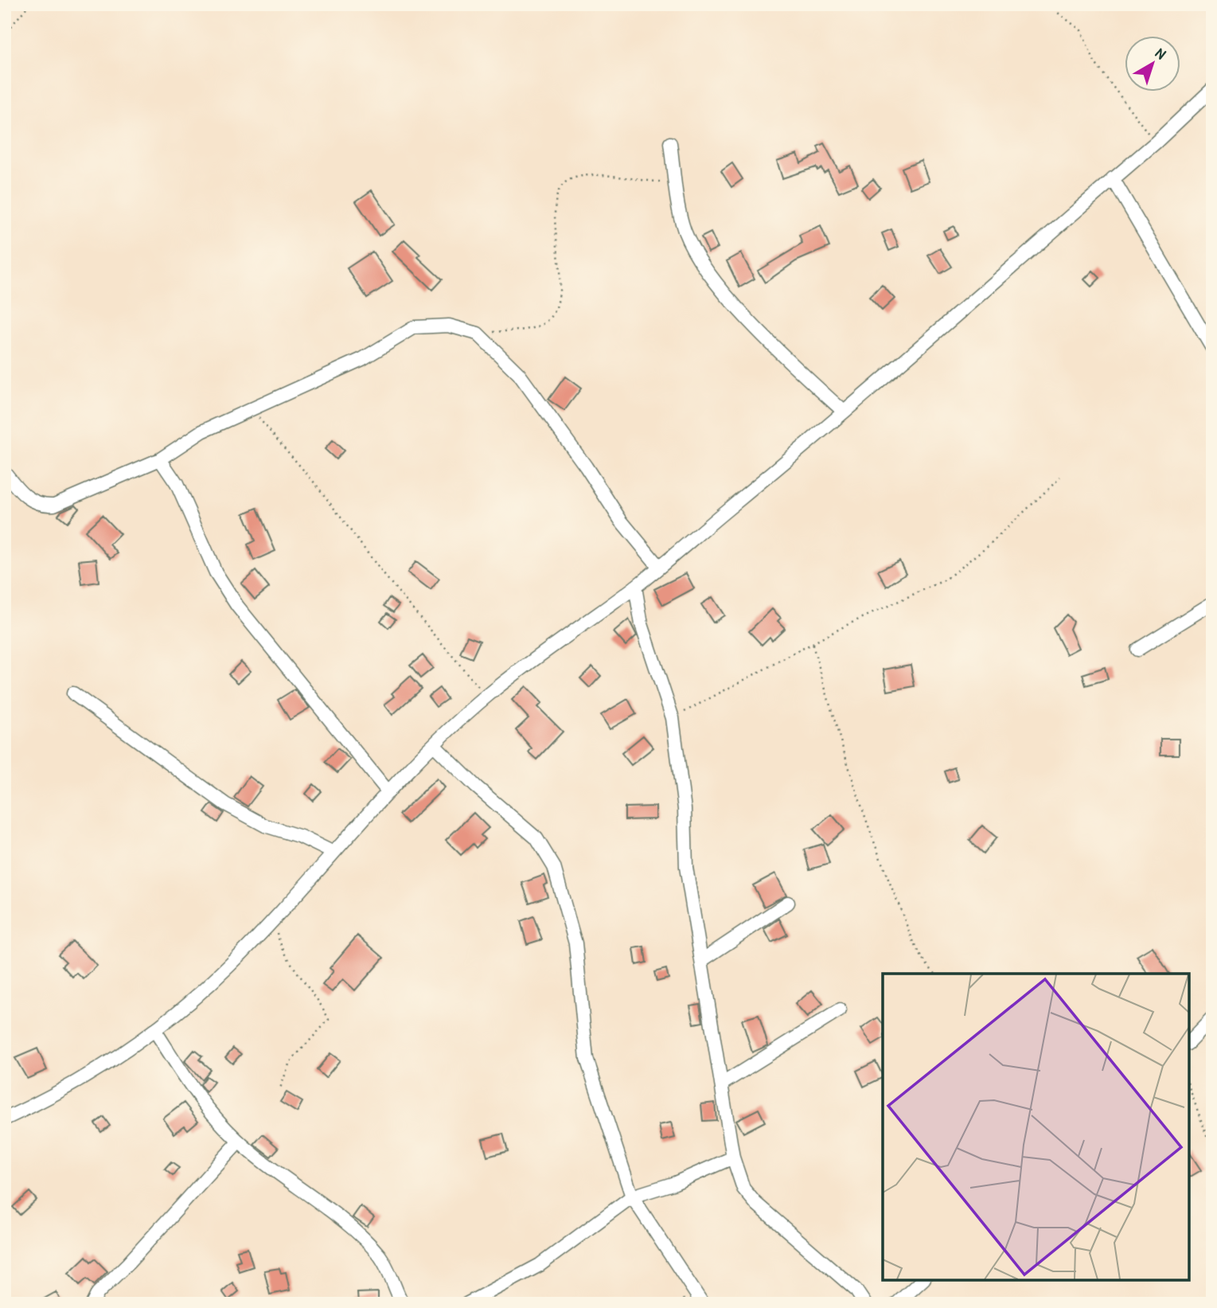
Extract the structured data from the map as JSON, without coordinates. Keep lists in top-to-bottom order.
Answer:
{
  "north": "top right"
}
